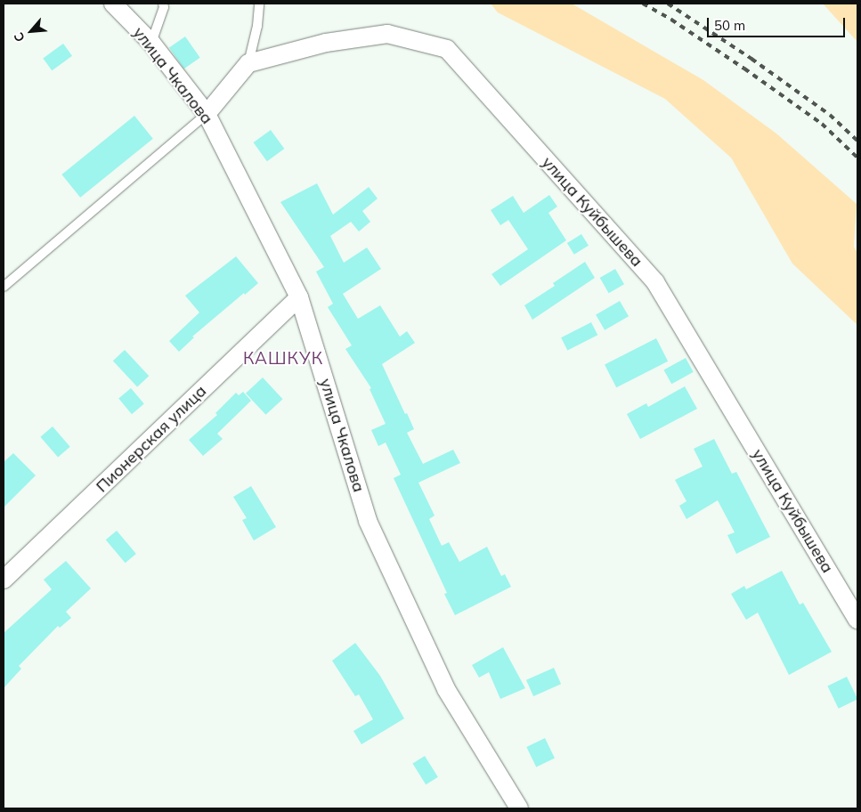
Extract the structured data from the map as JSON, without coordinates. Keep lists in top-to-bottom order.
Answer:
{
  "streets": {
    "street": ["улица Чкалова", "улица Куйбышева", "Пионерская улица"]
  },
  "crossings": [
    ["улица Чкалова", "Пионерская улица"]
  ],
  "districts": ["КАШКУК"],
  "scale_bar": "50 m",
  "north": "bottom left"
}
